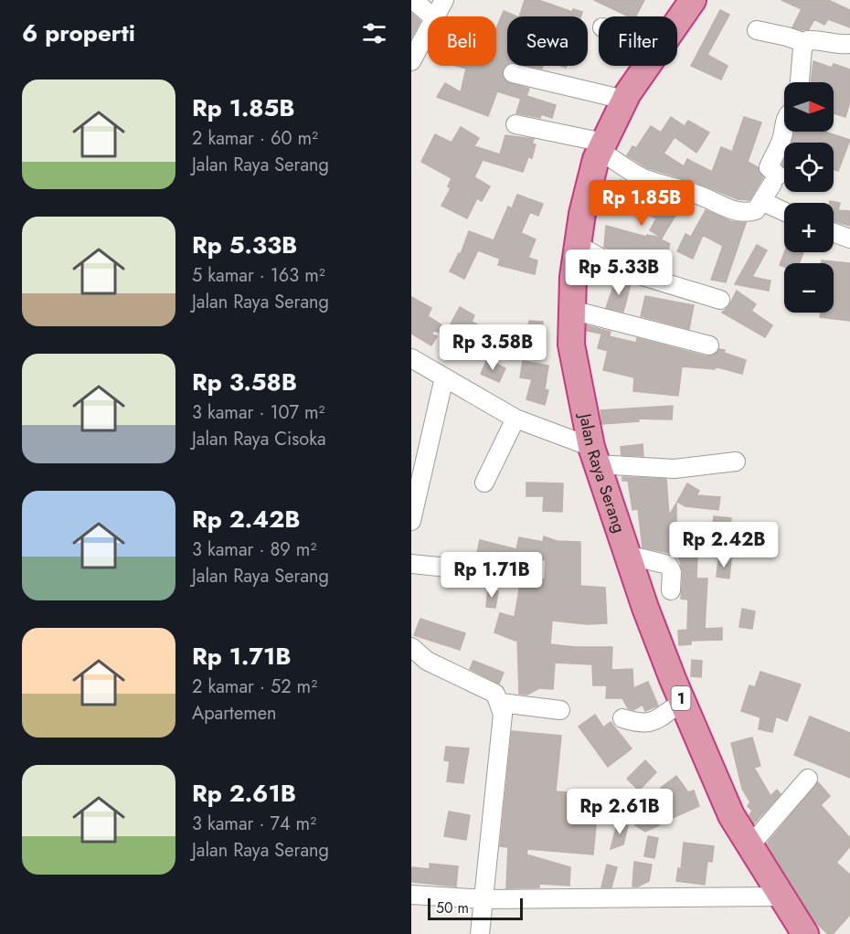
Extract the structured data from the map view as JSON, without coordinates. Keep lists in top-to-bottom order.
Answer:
{
  "streets": {
    "highway": ["Jalan Raya Serang", "1"]
  },
  "scale_bar": "50 m",
  "north": "right",
  "page": {
    "heading": "6 properti",
    "chip": ["Beli", "Sewa", "Filter"],
    "list": [
      {
        "name": "Rp 1.85B",
        "note": "2 kamar · 60 m² · Jalan Raya Serang"
      },
      {
        "name": "Rp 5.33B",
        "note": "5 kamar · 163 m² · Jalan Raya Serang"
      },
      {
        "name": "Rp 3.58B",
        "note": "3 kamar · 107 m² · Jalan Raya Cisoka"
      },
      {
        "name": "Rp 2.42B",
        "note": "3 kamar · 89 m² · Jalan Raya Serang"
      },
      {
        "name": "Rp 1.71B",
        "note": "2 kamar · 52 m² · Apartemen"
      },
      {
        "name": "Rp 2.61B",
        "note": "3 kamar · 74 m² · Jalan Raya Serang"
      }
    ],
    "map_buttons": ["+", "−"],
    "price": [
      "Rp 1.85B",
      "Rp 5.33B",
      "Rp 3.58B",
      "Rp 2.42B",
      "Rp 1.71B",
      "Rp 2.61B"
    ],
    "scale": "50 m"
  }
}
